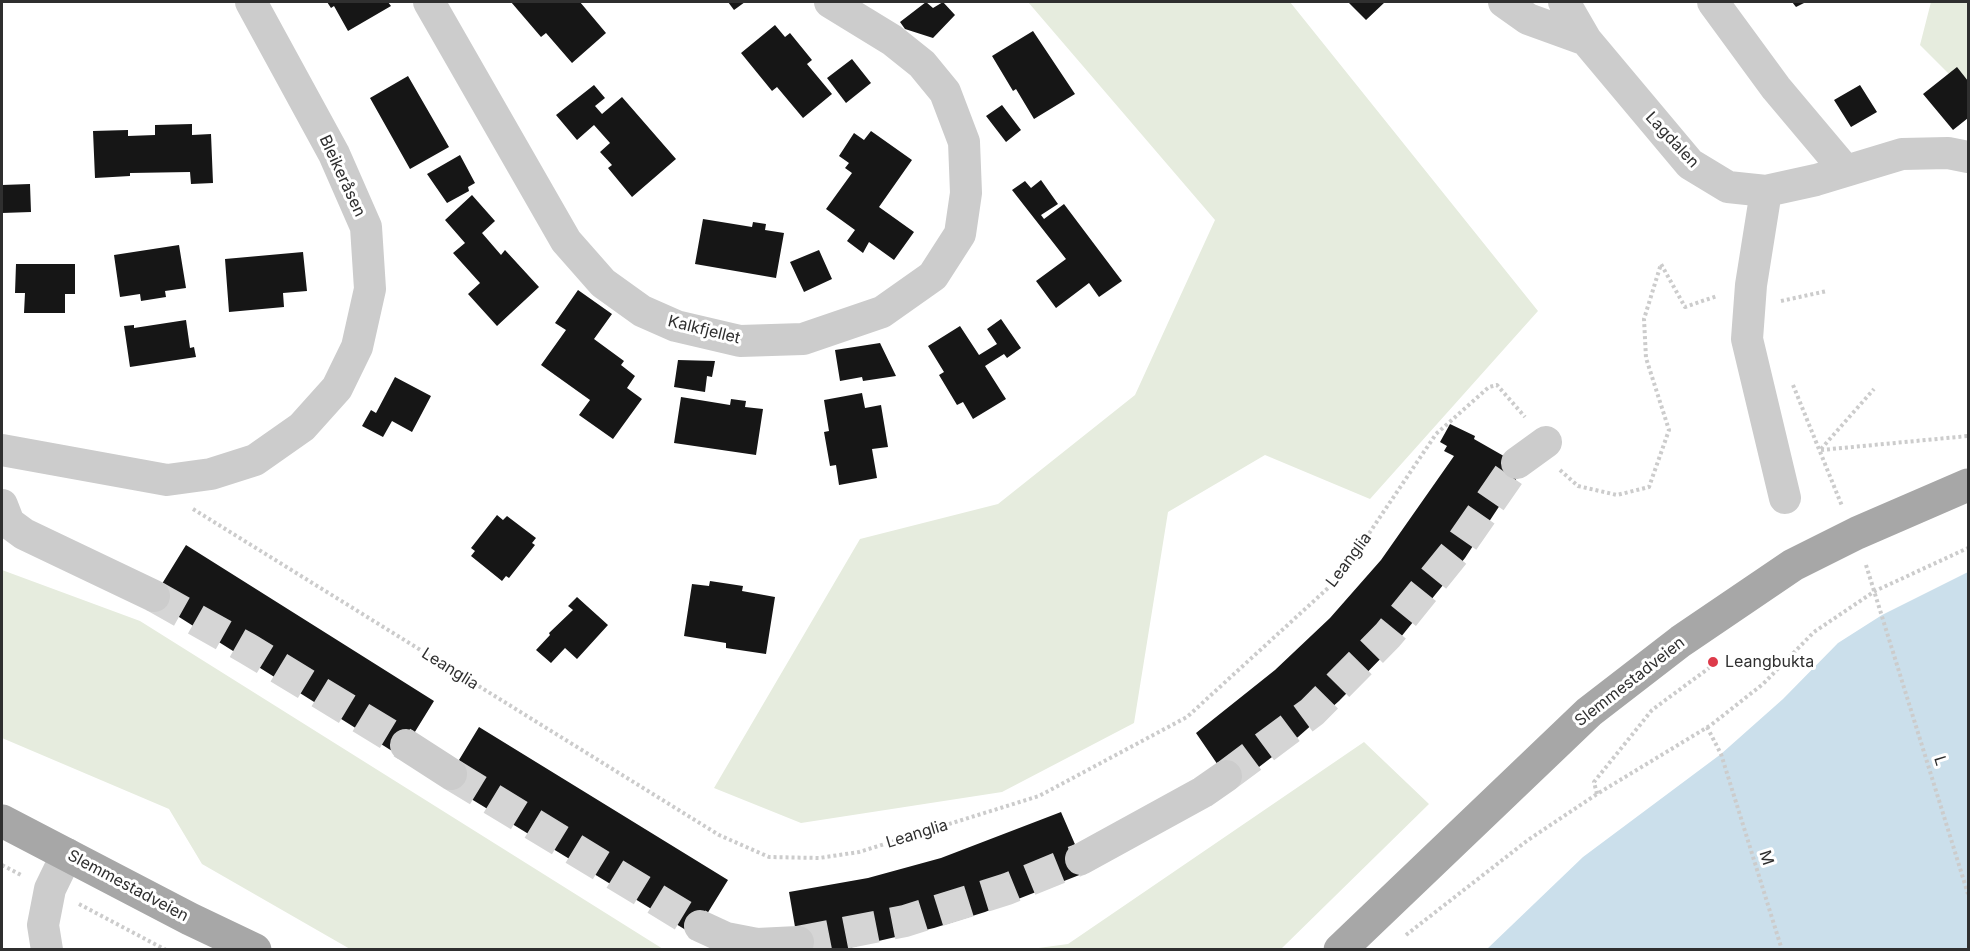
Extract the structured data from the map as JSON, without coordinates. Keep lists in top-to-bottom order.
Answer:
{
  "streets": {
    "main road": ["Slemmestadveien"],
    "street": ["Lagdalen", "Bleikeråsen", "Kalkfjellet"],
    "path": ["Leanglia", "L", "M"]
  },
  "crossings": [
    ["Bleikeråsen", "Leanglia"]
  ],
  "places": ["Leangbukta"]
}
